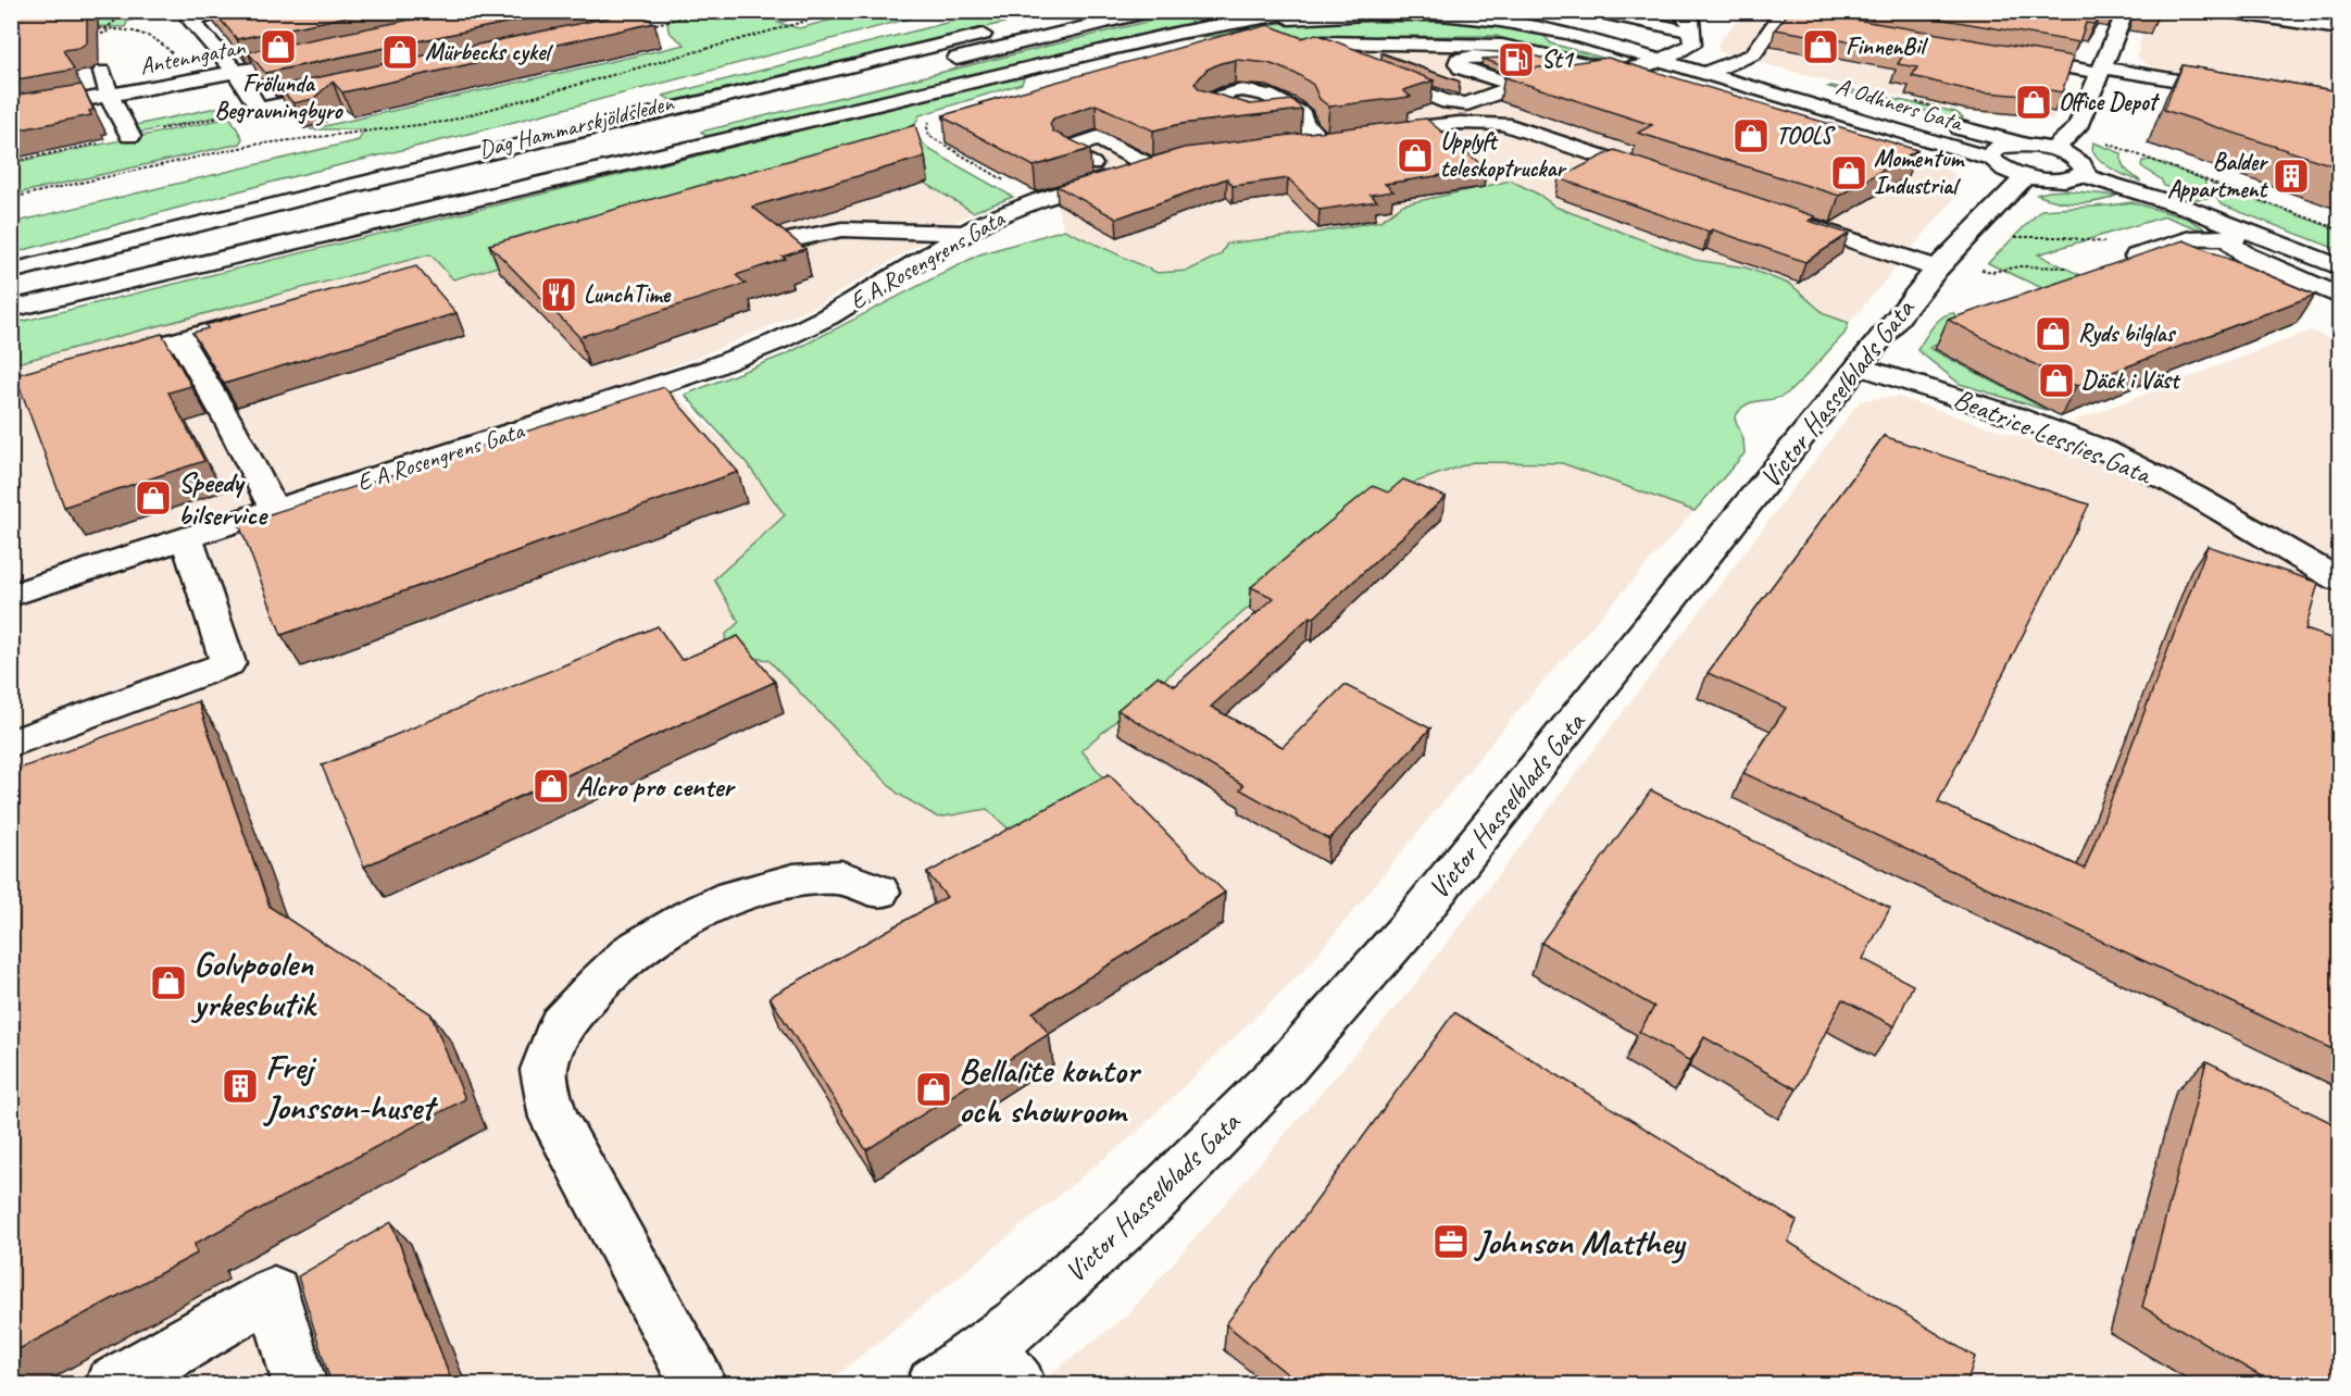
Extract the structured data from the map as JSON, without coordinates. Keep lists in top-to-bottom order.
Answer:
{
  "streets": {
    "street": [
      "Antenngatan",
      "A Odhners Gata",
      "Dag Hammarskjöldsleden",
      "E A Rosengrens Gata",
      "Victor Hasselblads Gata",
      "Beatrice Lesslies Gata"
    ]
  },
  "crossings": [
    ["A Odhners Gata", "Victor Hasselblads Gata"],
    ["Victor Hasselblads Gata", "Beatrice Lesslies Gata"]
  ],
  "places": {
    "shop": [
      "Frölunda Begravningbyro",
      "FinnenBil",
      "Mürbecks cykel",
      "Office Depot",
      "TOOLS",
      "Upplyft teleskoptruckar",
      "Momentum Industrial",
      "Ryds bilglas",
      "Däck i Väst",
      "Speedy bilservice",
      "Alcro pro center",
      "Golvpoolen yrkesbutik",
      "Bellalite kontor och showroom"
    ],
    "fuel station": ["St1"],
    "building": ["Balder Appartment", "Frej Jonsson-huset"],
    "restaurant": ["LunchTime"],
    "office": ["Johnson Matthey"]
  }
}
